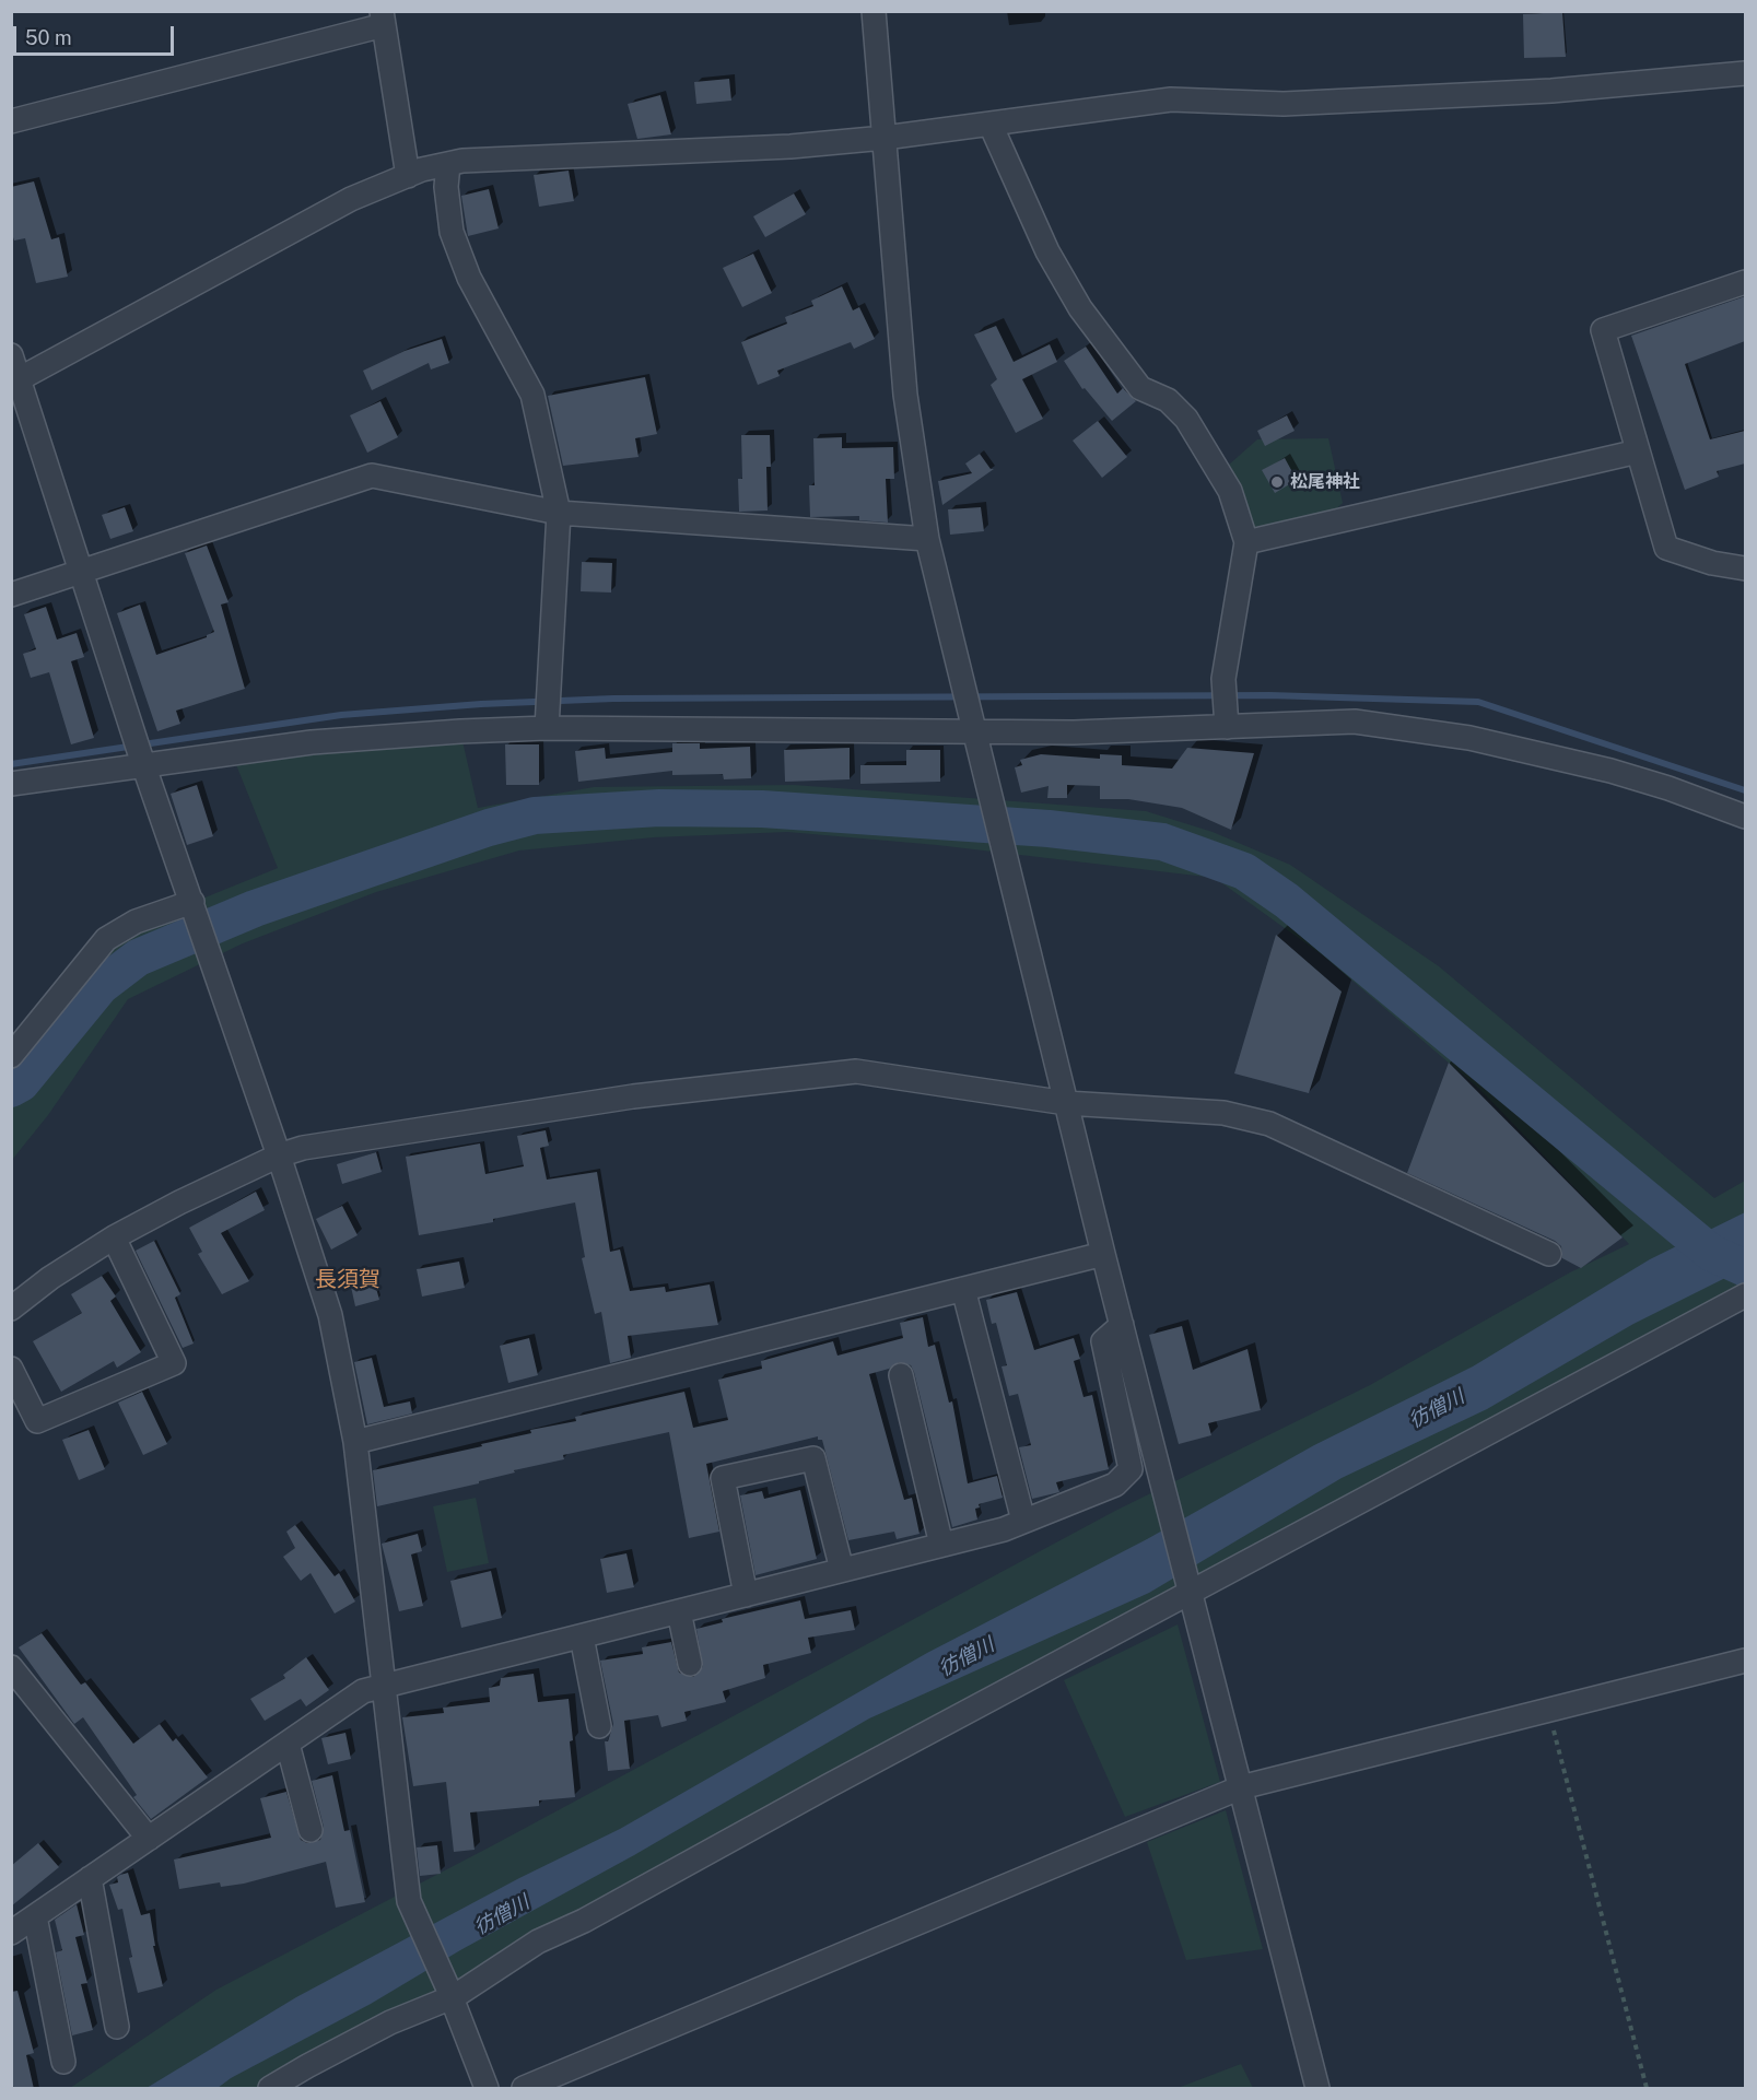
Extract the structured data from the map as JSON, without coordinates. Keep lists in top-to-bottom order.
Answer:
{
  "districts": ["長須賀"],
  "water": ["彷僧川"],
  "places": ["松尾神社"],
  "scale_bar": "50 m"
}
